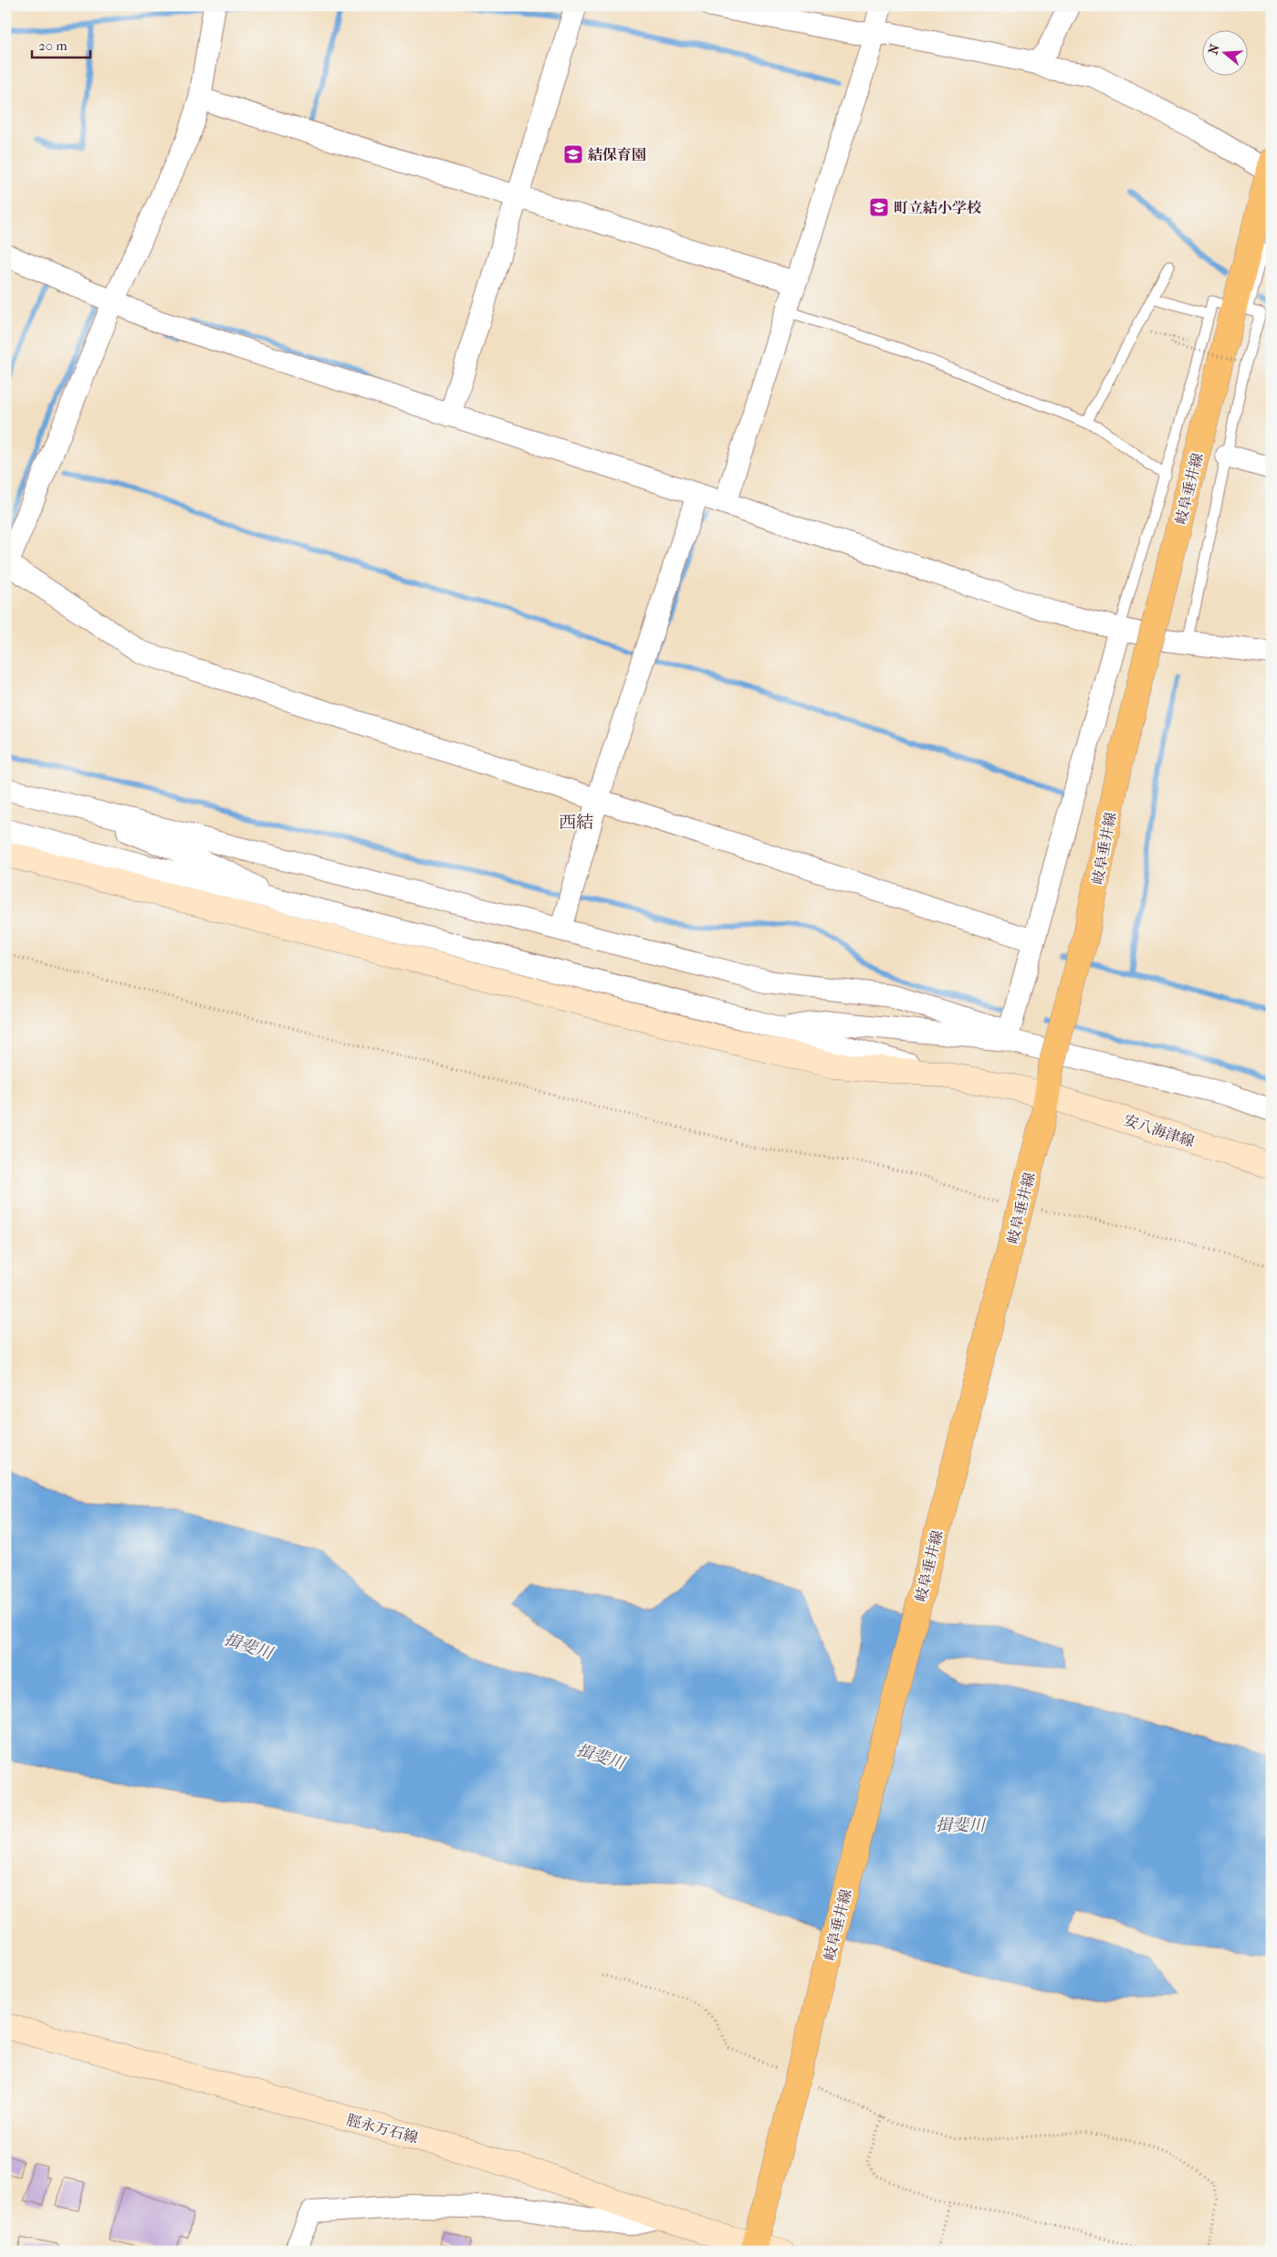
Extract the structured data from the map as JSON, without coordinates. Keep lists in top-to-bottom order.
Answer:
{
  "streets": {
    "main road": ["岐阜垂井線"],
    "street": ["安八海津線", "脛永万石線"]
  },
  "crossings": [
    ["岐阜垂井線", "安八海津線"],
    ["岐阜垂井線", "脛永万石線"]
  ],
  "districts": ["西結"],
  "water": ["揖斐川"],
  "places": {
    "school or university": ["結保育園", "町立結小学校"]
  },
  "scale_bar": "20 m",
  "north": "left"
}
